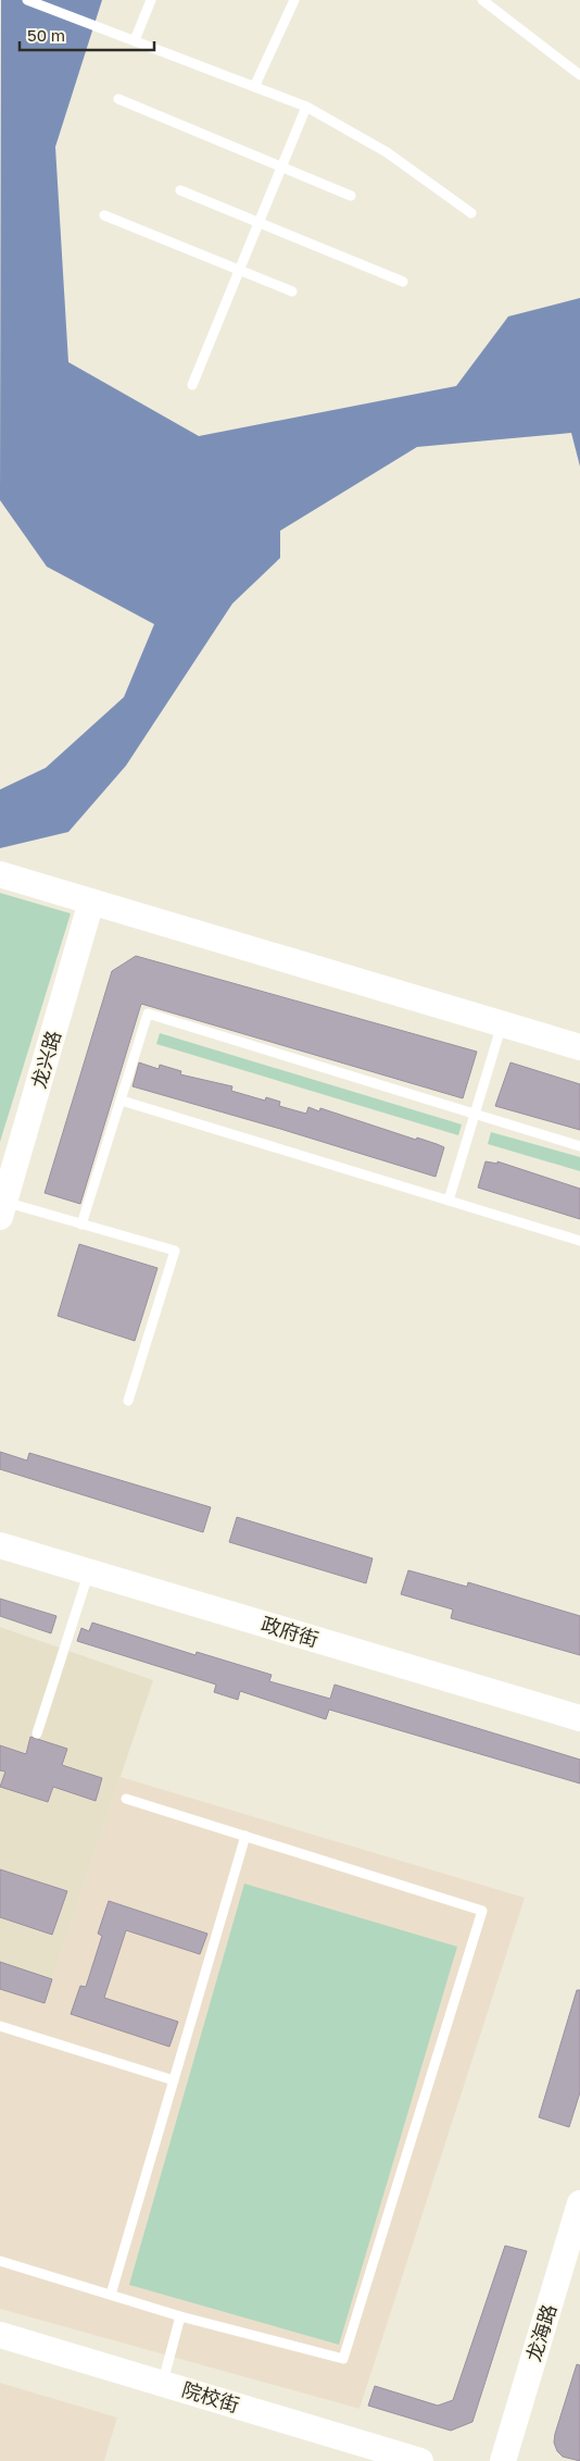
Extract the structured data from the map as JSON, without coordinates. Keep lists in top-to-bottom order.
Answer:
{
  "streets": {
    "street": [
      "龙兴路",
      "政府街",
      "龙海路",
      "院校街"
    ]
  },
  "scale_bar": "50 m"
}
